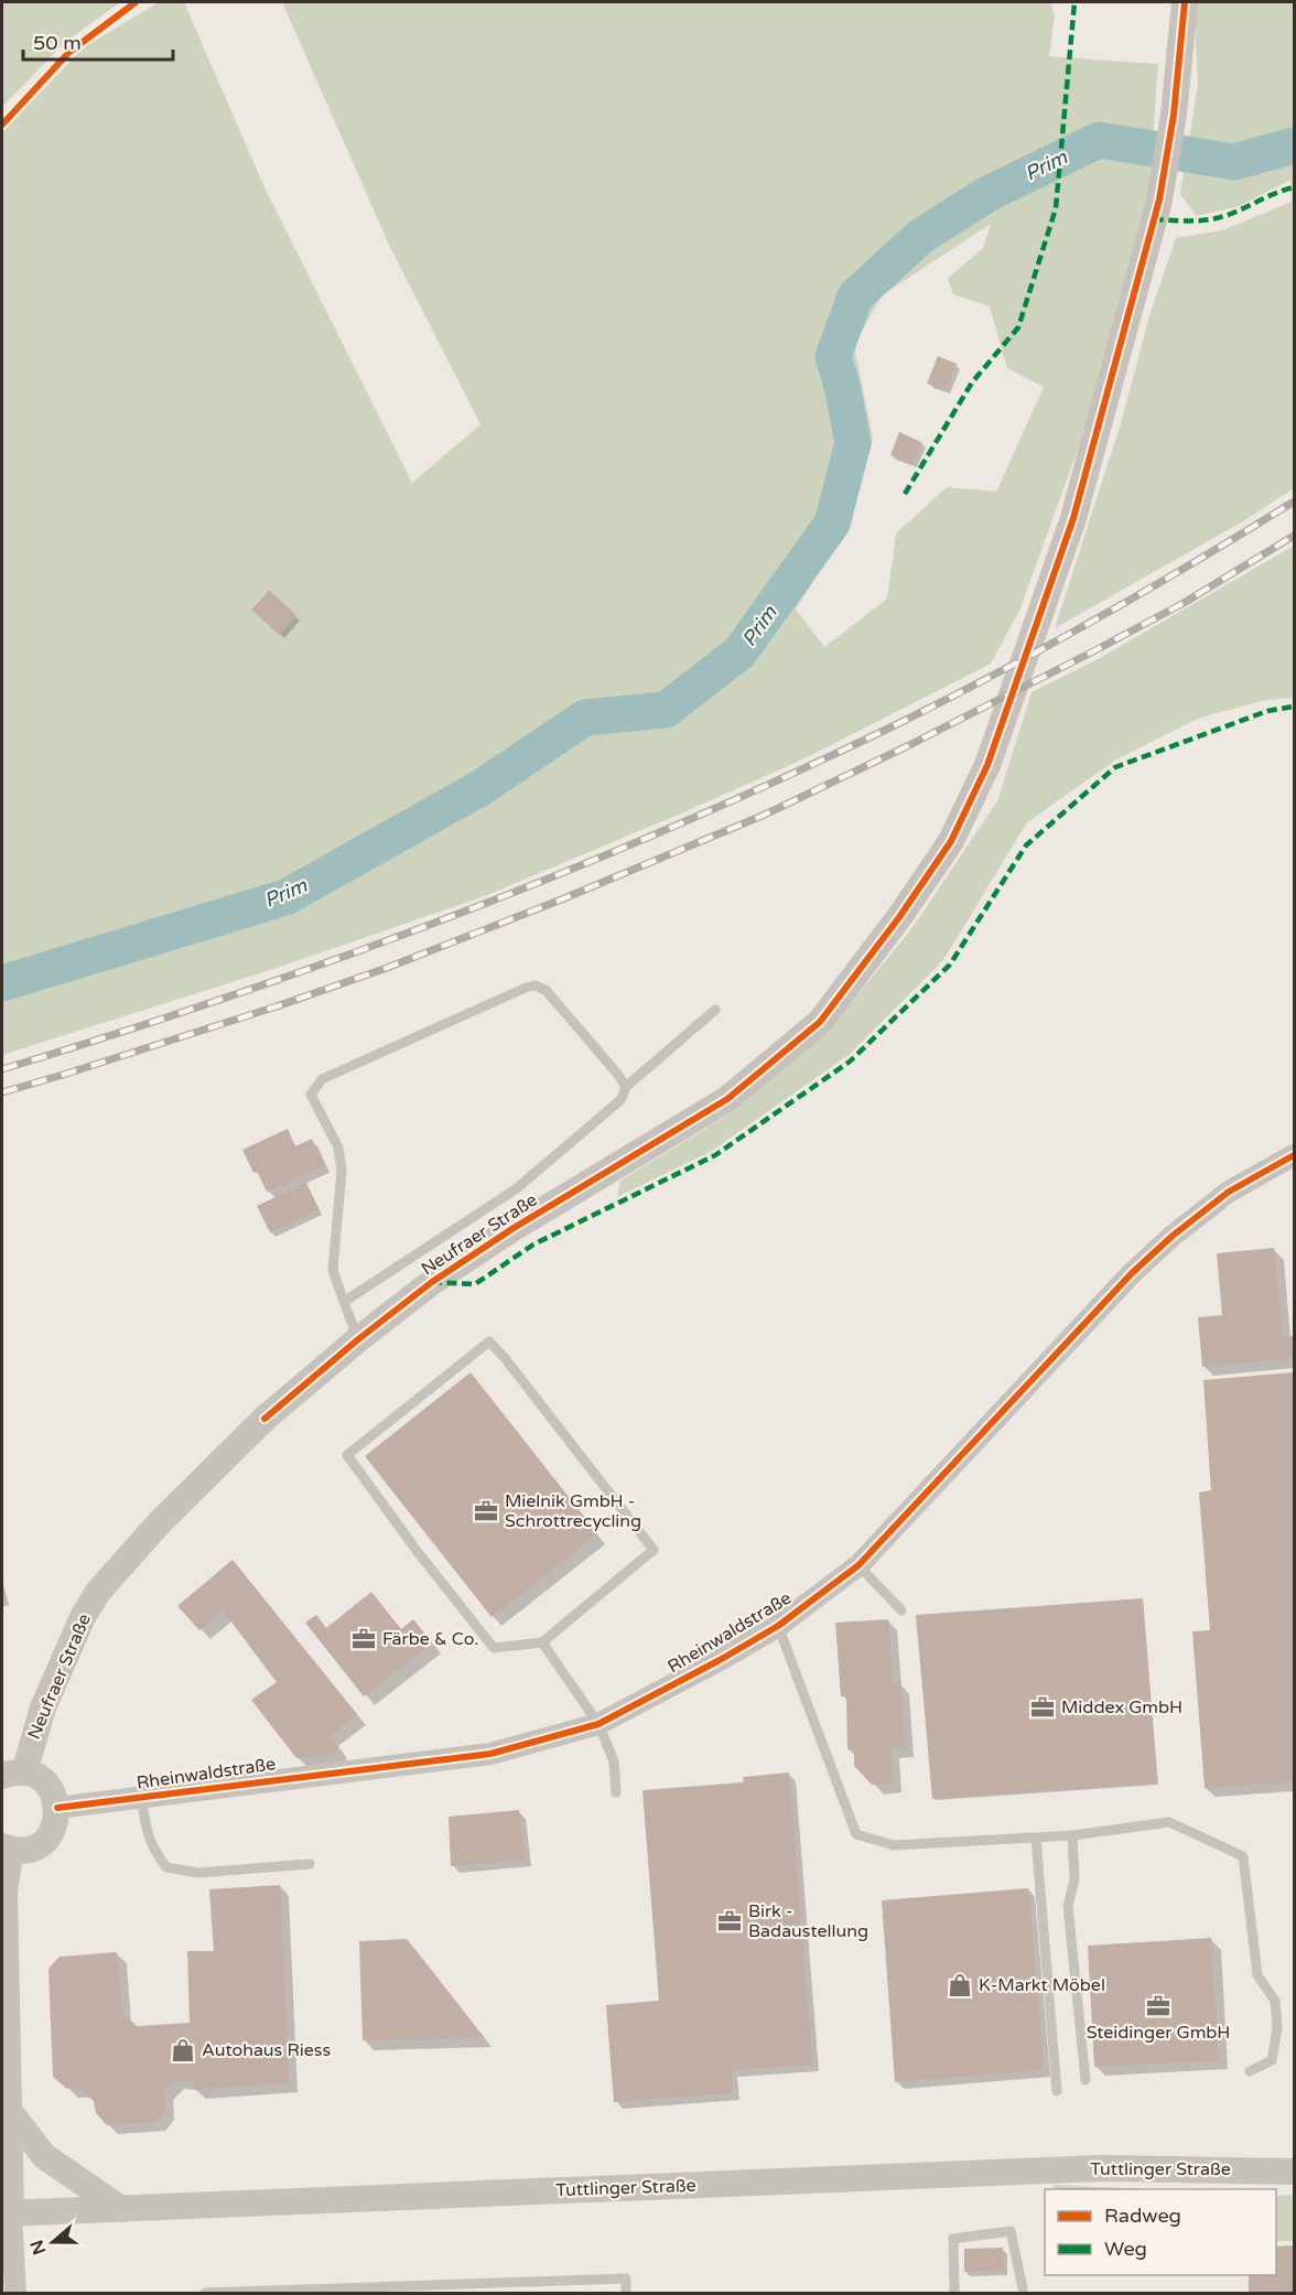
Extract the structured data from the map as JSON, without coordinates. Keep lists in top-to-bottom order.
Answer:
{
  "streets": {
    "street": ["Neufraer Straße", "Rheinwaldstraße", "Tuttlinger Straße"]
  },
  "water": ["Prim"],
  "places": {
    "office": [
      "Mielnik GmbH - Schrottrecycling",
      "Färbe & Co.",
      "Middex GmbH",
      "Birk - Badaustellung",
      "Steidinger GmbH"
    ],
    "shop": ["K-Markt Möbel", "Autohaus Riess"]
  },
  "legend": ["Radweg", "Weg"],
  "scale_bar": "50 m",
  "north": "left"
}
